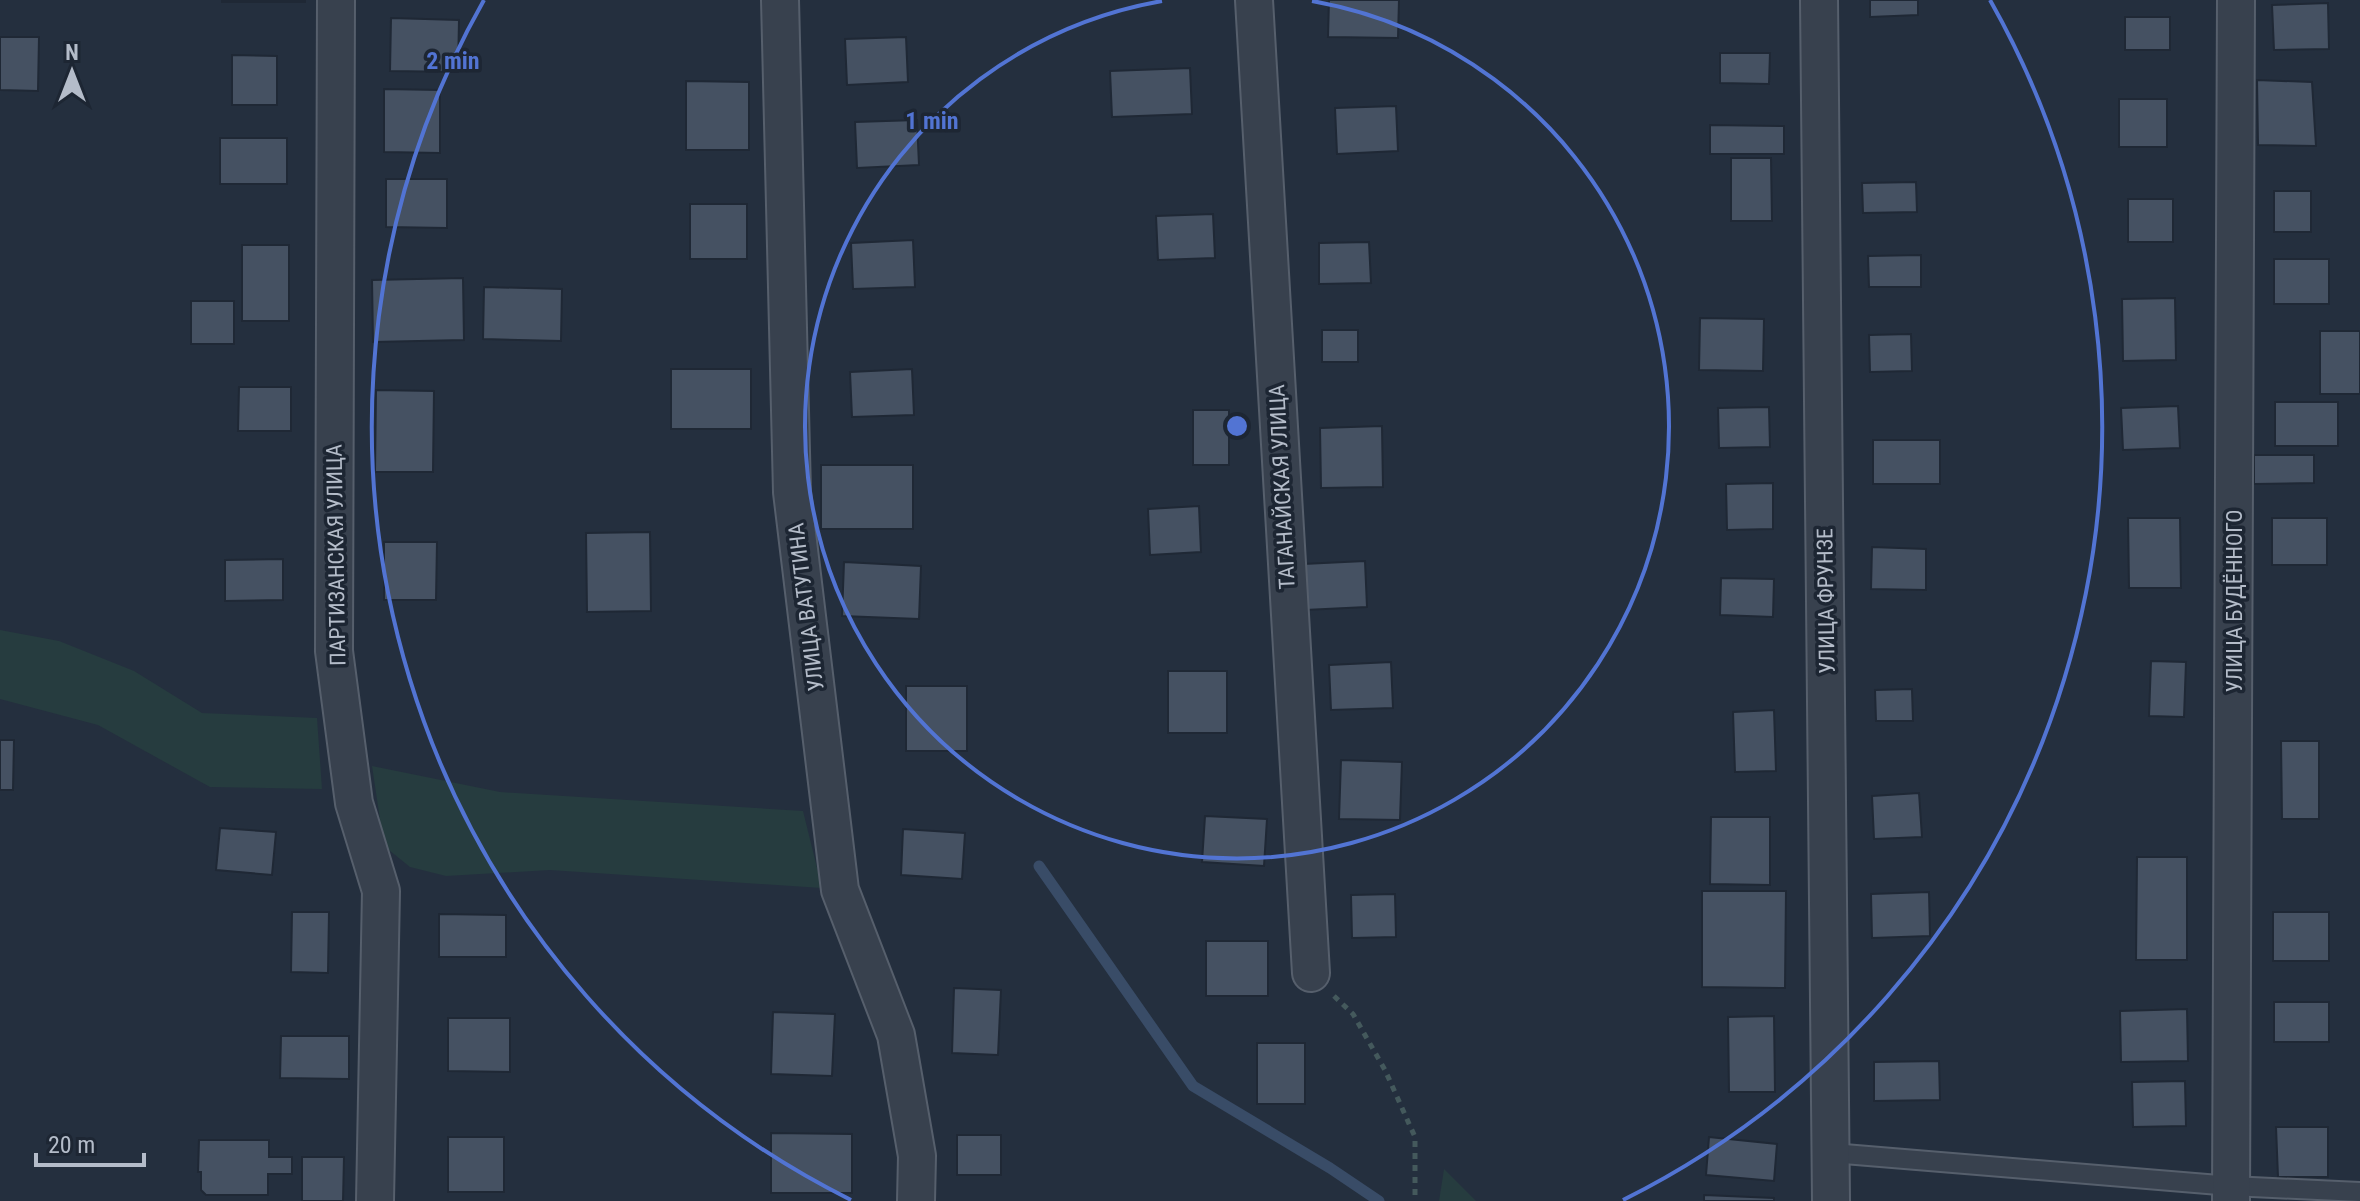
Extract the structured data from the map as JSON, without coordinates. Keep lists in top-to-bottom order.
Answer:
{
  "streets": {
    "street": [
      "ТАГАНАЙСКАЯ УЛИЦА",
      "ПАРТИЗАНСКАЯ УЛИЦА",
      "УЛИЦА ФРУНЗЕ",
      "УЛИЦА БУДЁННОГО",
      "УЛИЦА ВАТУТИНА"
    ]
  },
  "scale_bar": "20 m",
  "north": "top",
  "rings": ["2 min", "1 min"]
}
